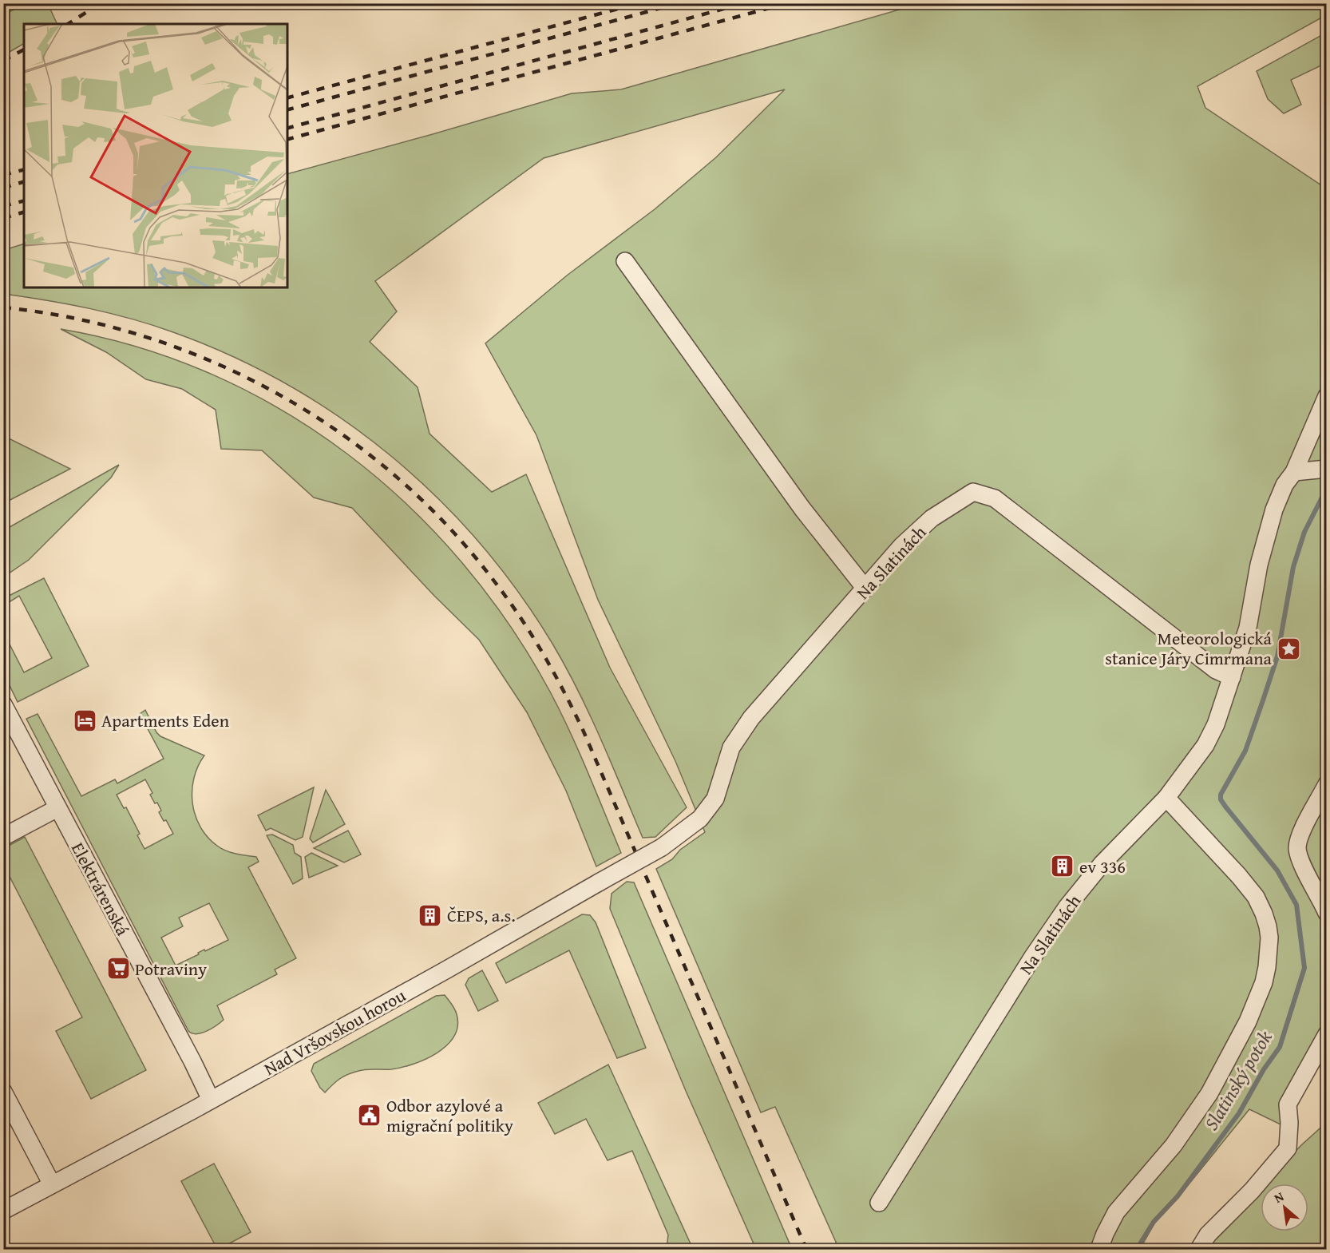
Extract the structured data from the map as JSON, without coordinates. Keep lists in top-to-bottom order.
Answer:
{
  "streets": {
    "street": ["Na Slatinách", "Elektrárenská", "Nad Vršovskou horou"]
  },
  "crossings": [
    ["Na Slatinách", "Nad Vršovskou horou"],
    ["Elektrárenská", "Nad Vršovskou horou"]
  ],
  "water": ["Slatinský potok"],
  "places": {
    "place": ["Meteorologická stanice Járy Cimrmana"],
    "hotel": ["Apartments Eden"],
    "building": ["ev 336", "ČEPS, a.s."],
    "supermarket": ["Potraviny"],
    "public building": ["Odbor azylové a migrační politiky"]
  },
  "north": "top left"
}
